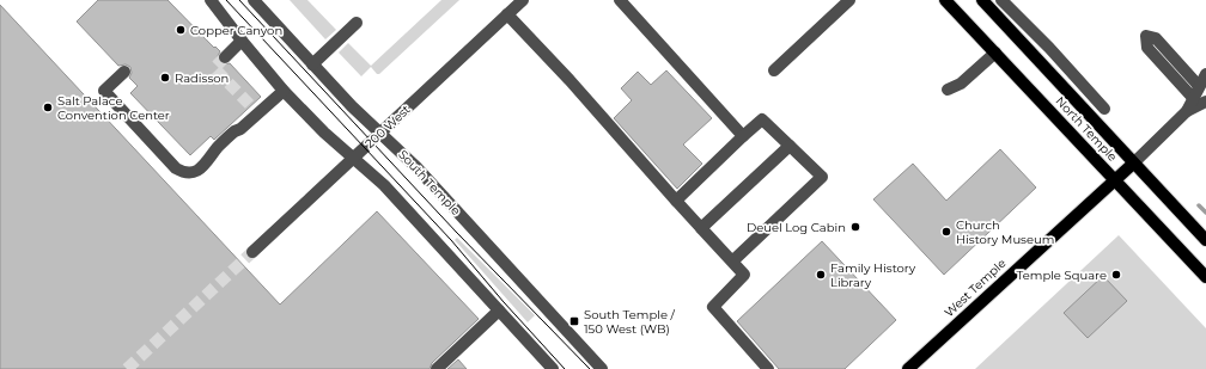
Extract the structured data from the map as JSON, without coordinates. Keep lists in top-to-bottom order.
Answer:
{
  "streets": {
    "main road": ["North Temple", "West Temple"],
    "street": ["200 West", "South Temple"]
  },
  "crossings": [
    ["200 West", "South Temple"],
    ["North Temple", "West Temple"]
  ],
  "places": {
    "other": [
      "Copper Canyon",
      "Radisson",
      "Salt Palace Convention Center",
      "Deuel Log Cabin",
      "Church History Museum",
      "Family History Library",
      "Temple Square"
    ],
    "transit": ["South Temple / 150 West (WB)"]
  }
}
